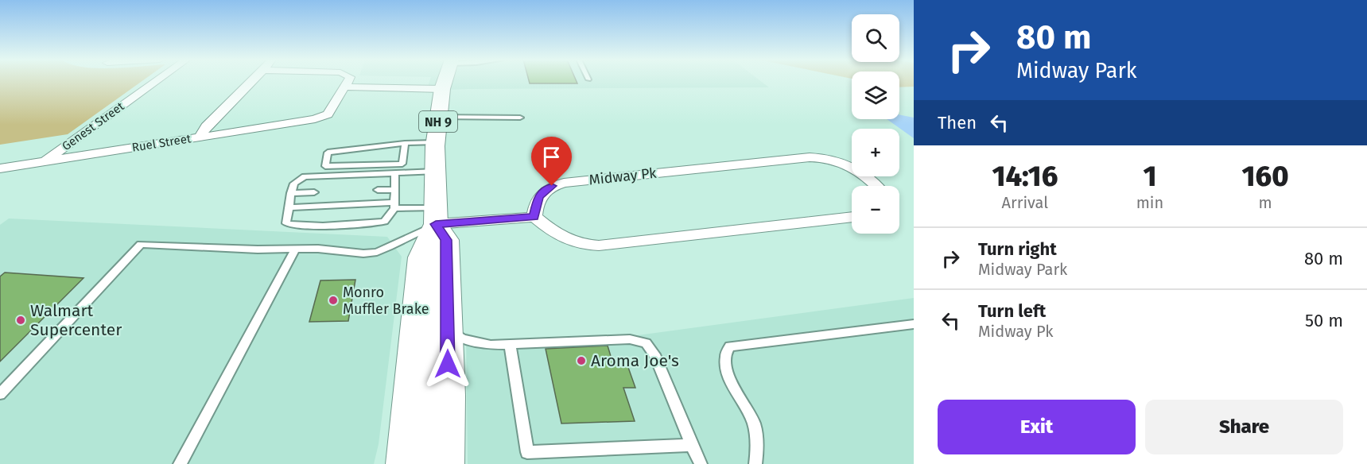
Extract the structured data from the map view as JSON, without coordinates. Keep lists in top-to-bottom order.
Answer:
{
  "streets": {
    "main road": ["NH 9"],
    "street": ["Genest Street", "Ruel Street", "Midway Pk"]
  },
  "crossings": [
    ["Genest Street", "Ruel Street"]
  ],
  "places": ["Monro Muffler Brake", "Walmart Supercenter", "Aroma Joe's"],
  "page": {
    "turn": ["80 m", "Midway Park"],
    "map_buttons": ["+", "−"],
    "then": "Then",
    "eta": [
      "14:16",
      "Arrival",
      "1",
      "min",
      "160",
      "m"
    ],
    "list": [
      {
        "name": "Turn right",
        "note": "Midway Park",
        "value": "80 m"
      },
      {
        "name": "Turn left",
        "note": "Midway Pk",
        "value": "50 m"
      }
    ],
    "buttons": ["Exit", "Share"]
  }
}
